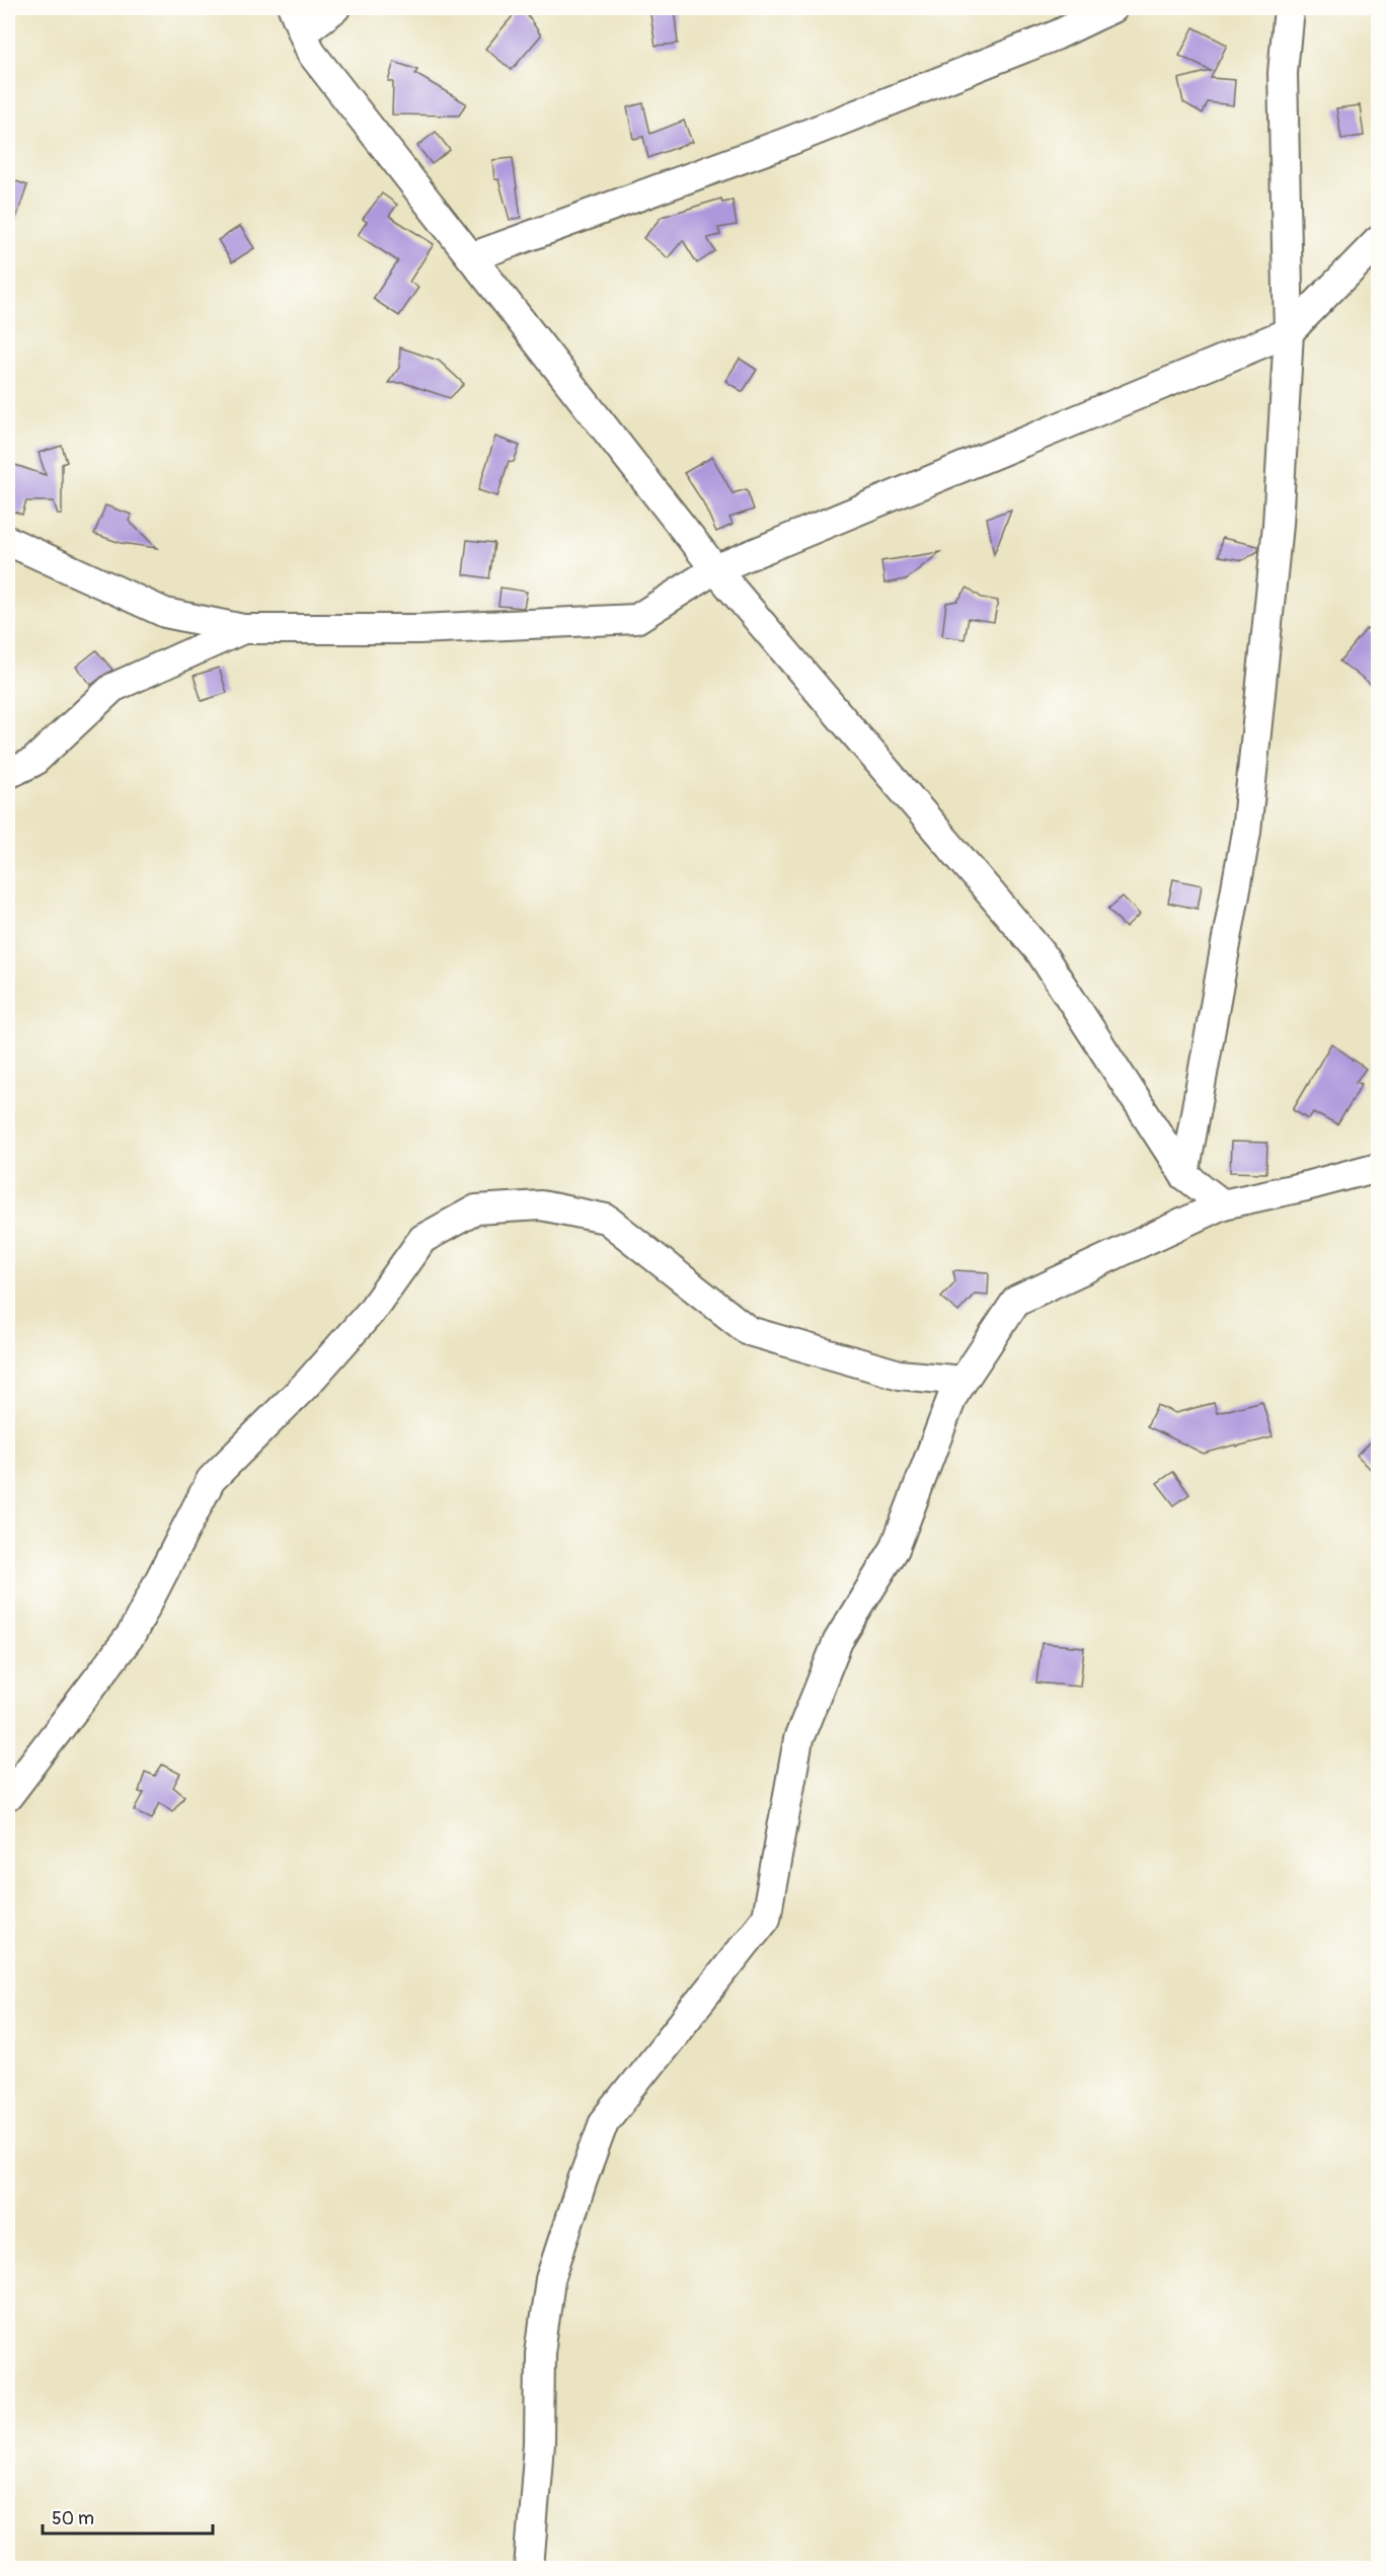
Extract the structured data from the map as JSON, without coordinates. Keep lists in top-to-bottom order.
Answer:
{
  "scale_bar": "50 m"
}
